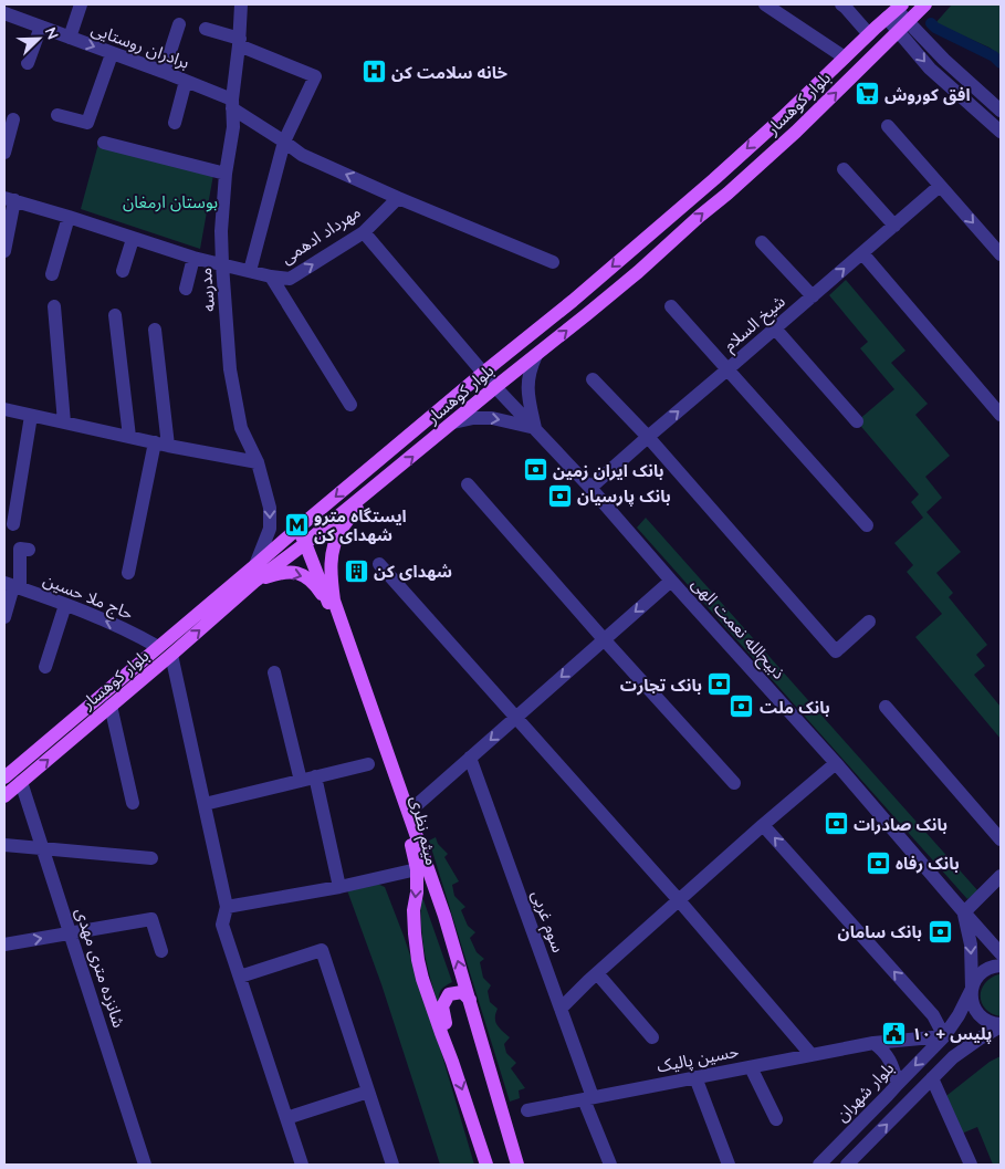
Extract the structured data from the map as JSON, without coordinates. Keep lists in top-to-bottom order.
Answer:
{
  "streets": {
    "main road": ["بلوار کوهسار", "میثم نظری"],
    "street": [
      "برادران روستایی",
      "مهرداد ادهمی",
      "مدرسه",
      "شیخ السلام",
      "حاج ملا حسین",
      "ذبیح‌الله نعمت الهی",
      "سوم غربی",
      "شانزده متری مهدی",
      "حسین پالیک",
      "بلوار شهران"
    ]
  },
  "crossings": [
    ["برادران روستایی", "مهرداد ادهمی"],
    ["برادران روستایی", "مدرسه"],
    ["بلوار کوهسار", "مدرسه"],
    ["بلوار کوهسار", "حاج ملا حسین"],
    ["بلوار کوهسار", "ذبیح‌الله نعمت الهی"],
    ["بلوار کوهسار", "میثم نظری"],
    ["بلوار کوهسار", "شانزده متری مهدی"],
    ["مهرداد ادهمی", "مدرسه"],
    ["مهرداد ادهمی", "ذبیح‌الله نعمت الهی"],
    ["شیخ السلام", "ذبیح‌الله نعمت الهی"],
    ["سوم غربی", "حسین پالیک"],
    ["حسین پالیک", "بلوار شهران"]
  ],
  "one_way": ["شیخ السلام", "حاج ملا حسین"],
  "parks": ["بوستان ارمغان"],
  "places": {
    "hospital": ["خانه سلامت کن"],
    "supermarket": ["افق کوروش"],
    "bank": [
      "بانک ایران زمین",
      "بانک پارسیان",
      "بانک تجارت",
      "بانک ملت",
      "بانک صادرات",
      "بانک رفاه",
      "بانک سامان"
    ],
    "metro station": ["ایستگاه مترو شهدای کن"],
    "building": ["شهدای کن"],
    "public building": ["پلیس + ۱۰"]
  },
  "north": "top right"
}
